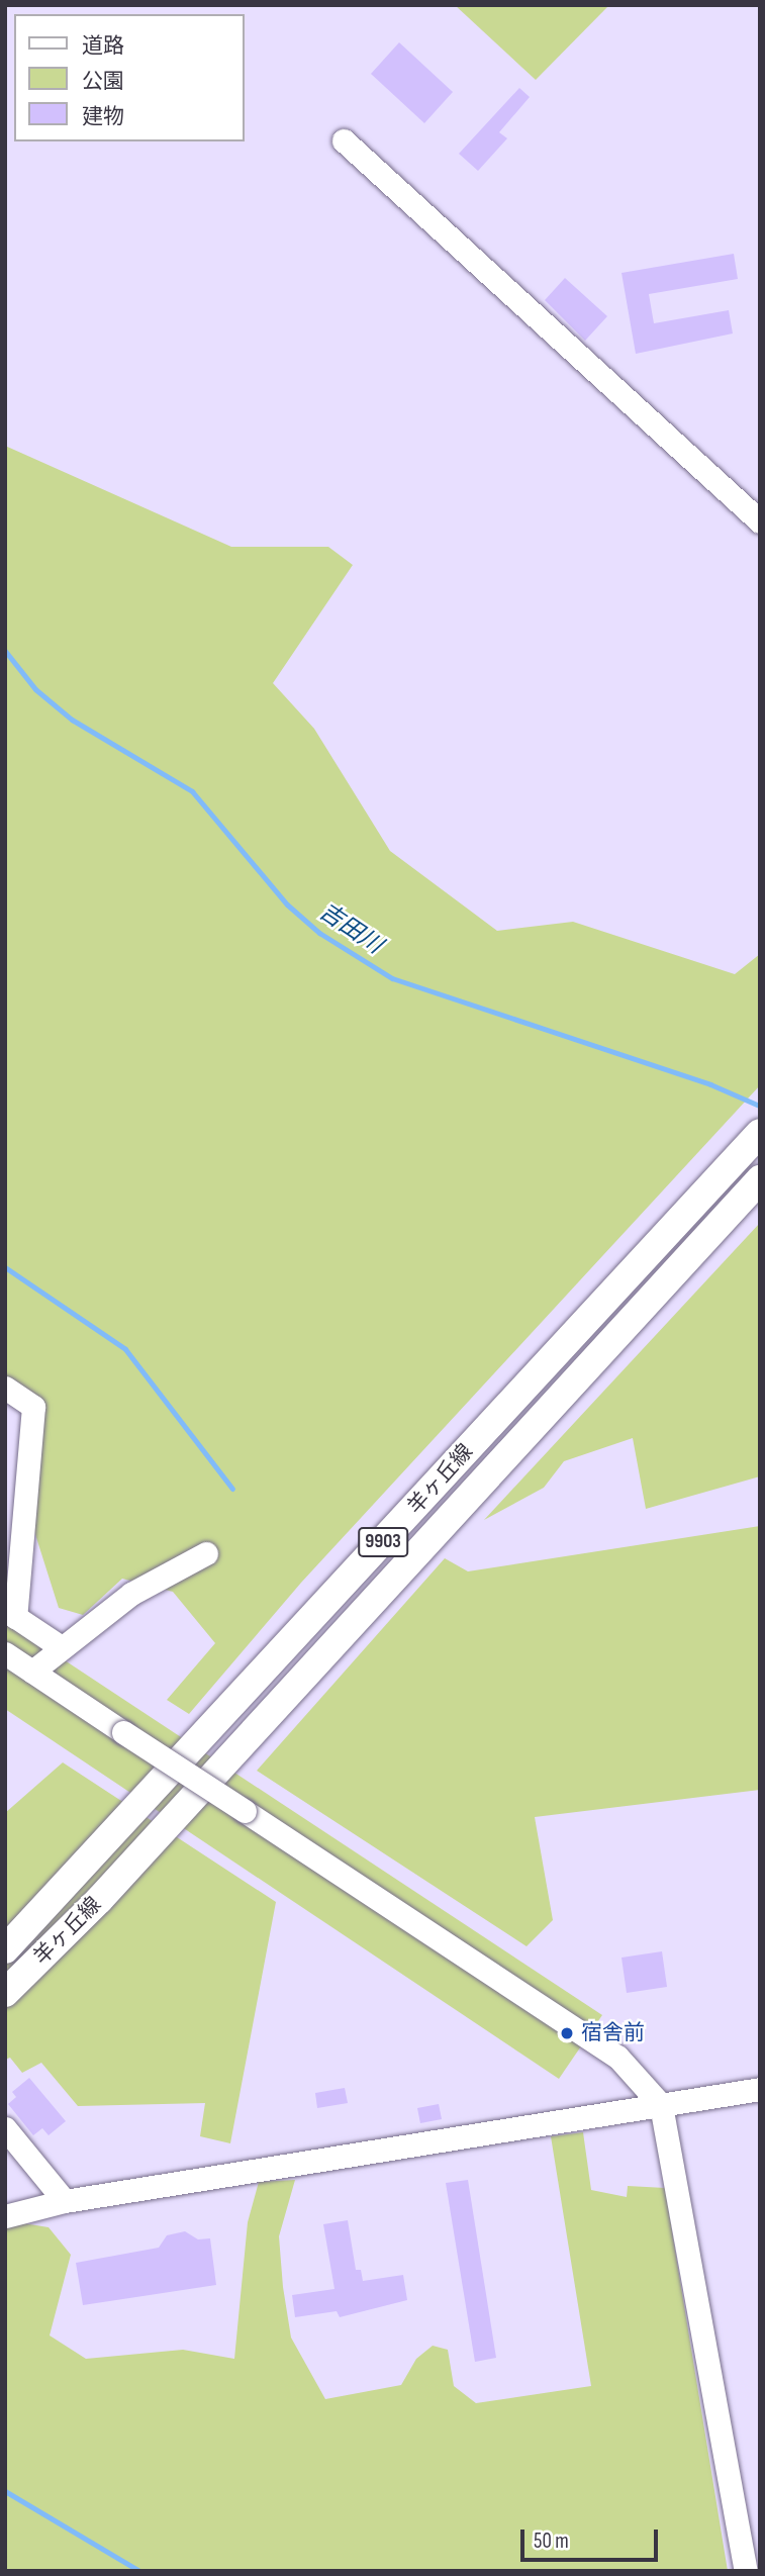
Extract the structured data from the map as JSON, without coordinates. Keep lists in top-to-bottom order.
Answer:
{
  "streets": {
    "main road": ["羊ヶ丘線", "9903"]
  },
  "water": ["吉田川"],
  "places": ["宿舎前"],
  "legend": ["道路", "公園", "建物"],
  "scale_bar": "50 m"
}
